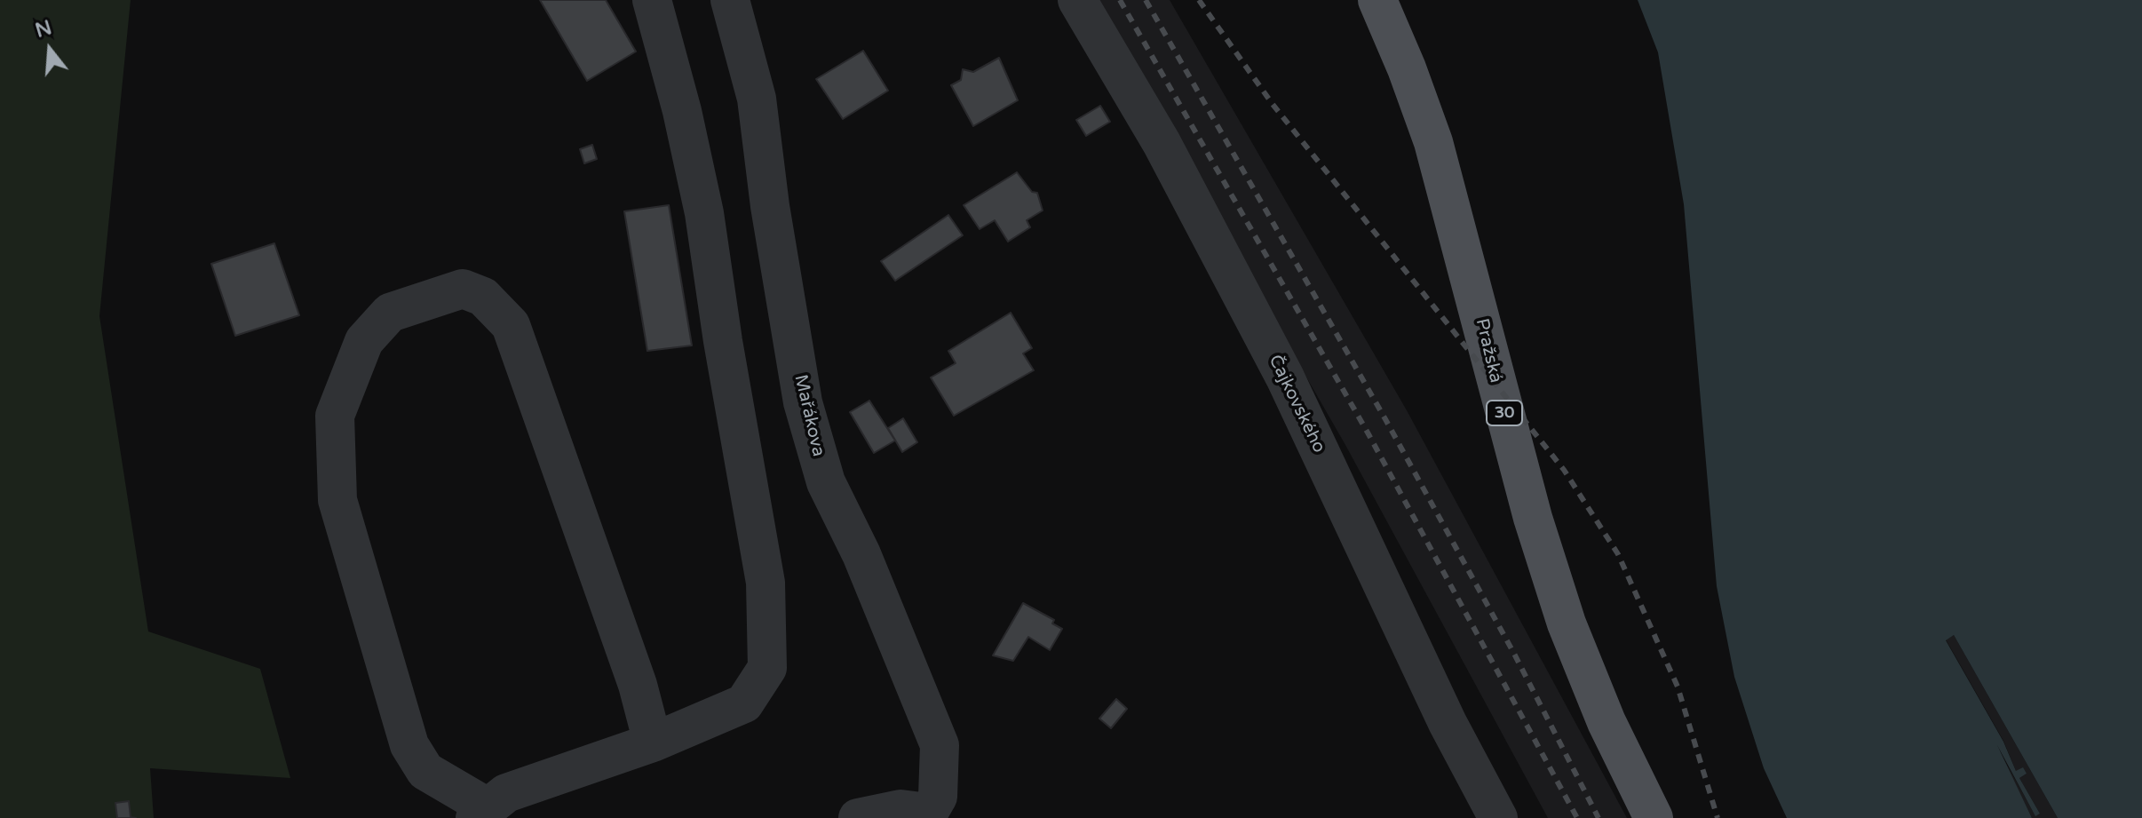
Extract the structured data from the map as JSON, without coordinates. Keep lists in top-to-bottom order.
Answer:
{
  "streets": {
    "main road": ["Pražská", "30"],
    "street": ["Čajkovského", "Mařákova"]
  },
  "north": "top"
}
